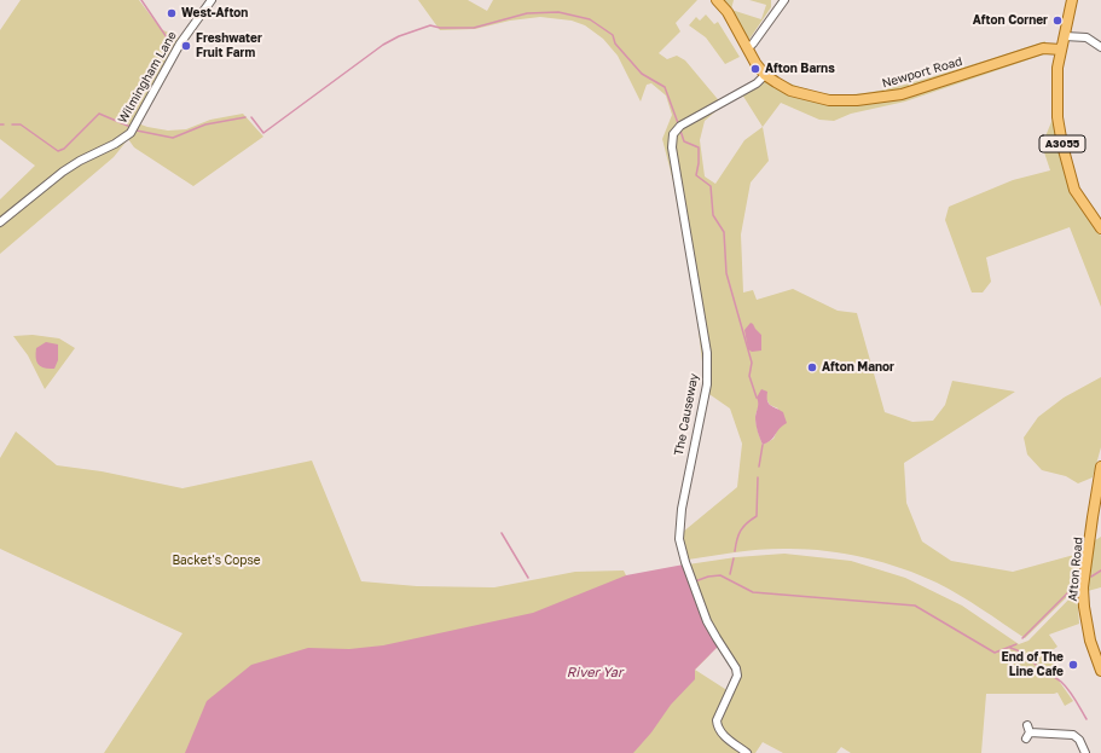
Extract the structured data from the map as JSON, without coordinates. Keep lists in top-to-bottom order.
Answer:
{
  "streets": {
    "main road": ["Newport Road", "A3055", "Afton Road"],
    "street": ["Wilmingham Lane", "The Causeway"]
  },
  "crossings": [
    ["Newport Road", "A3055"],
    ["Newport Road", "The Causeway"]
  ],
  "water": ["River Yar"],
  "parks": ["Backet's Copse"],
  "places": [
    "West-Afton",
    "Afton Corner",
    "Freshwater Fruit Farm",
    "Afton Barns",
    "Afton Manor",
    "End of The Line Cafe"
  ]
}
